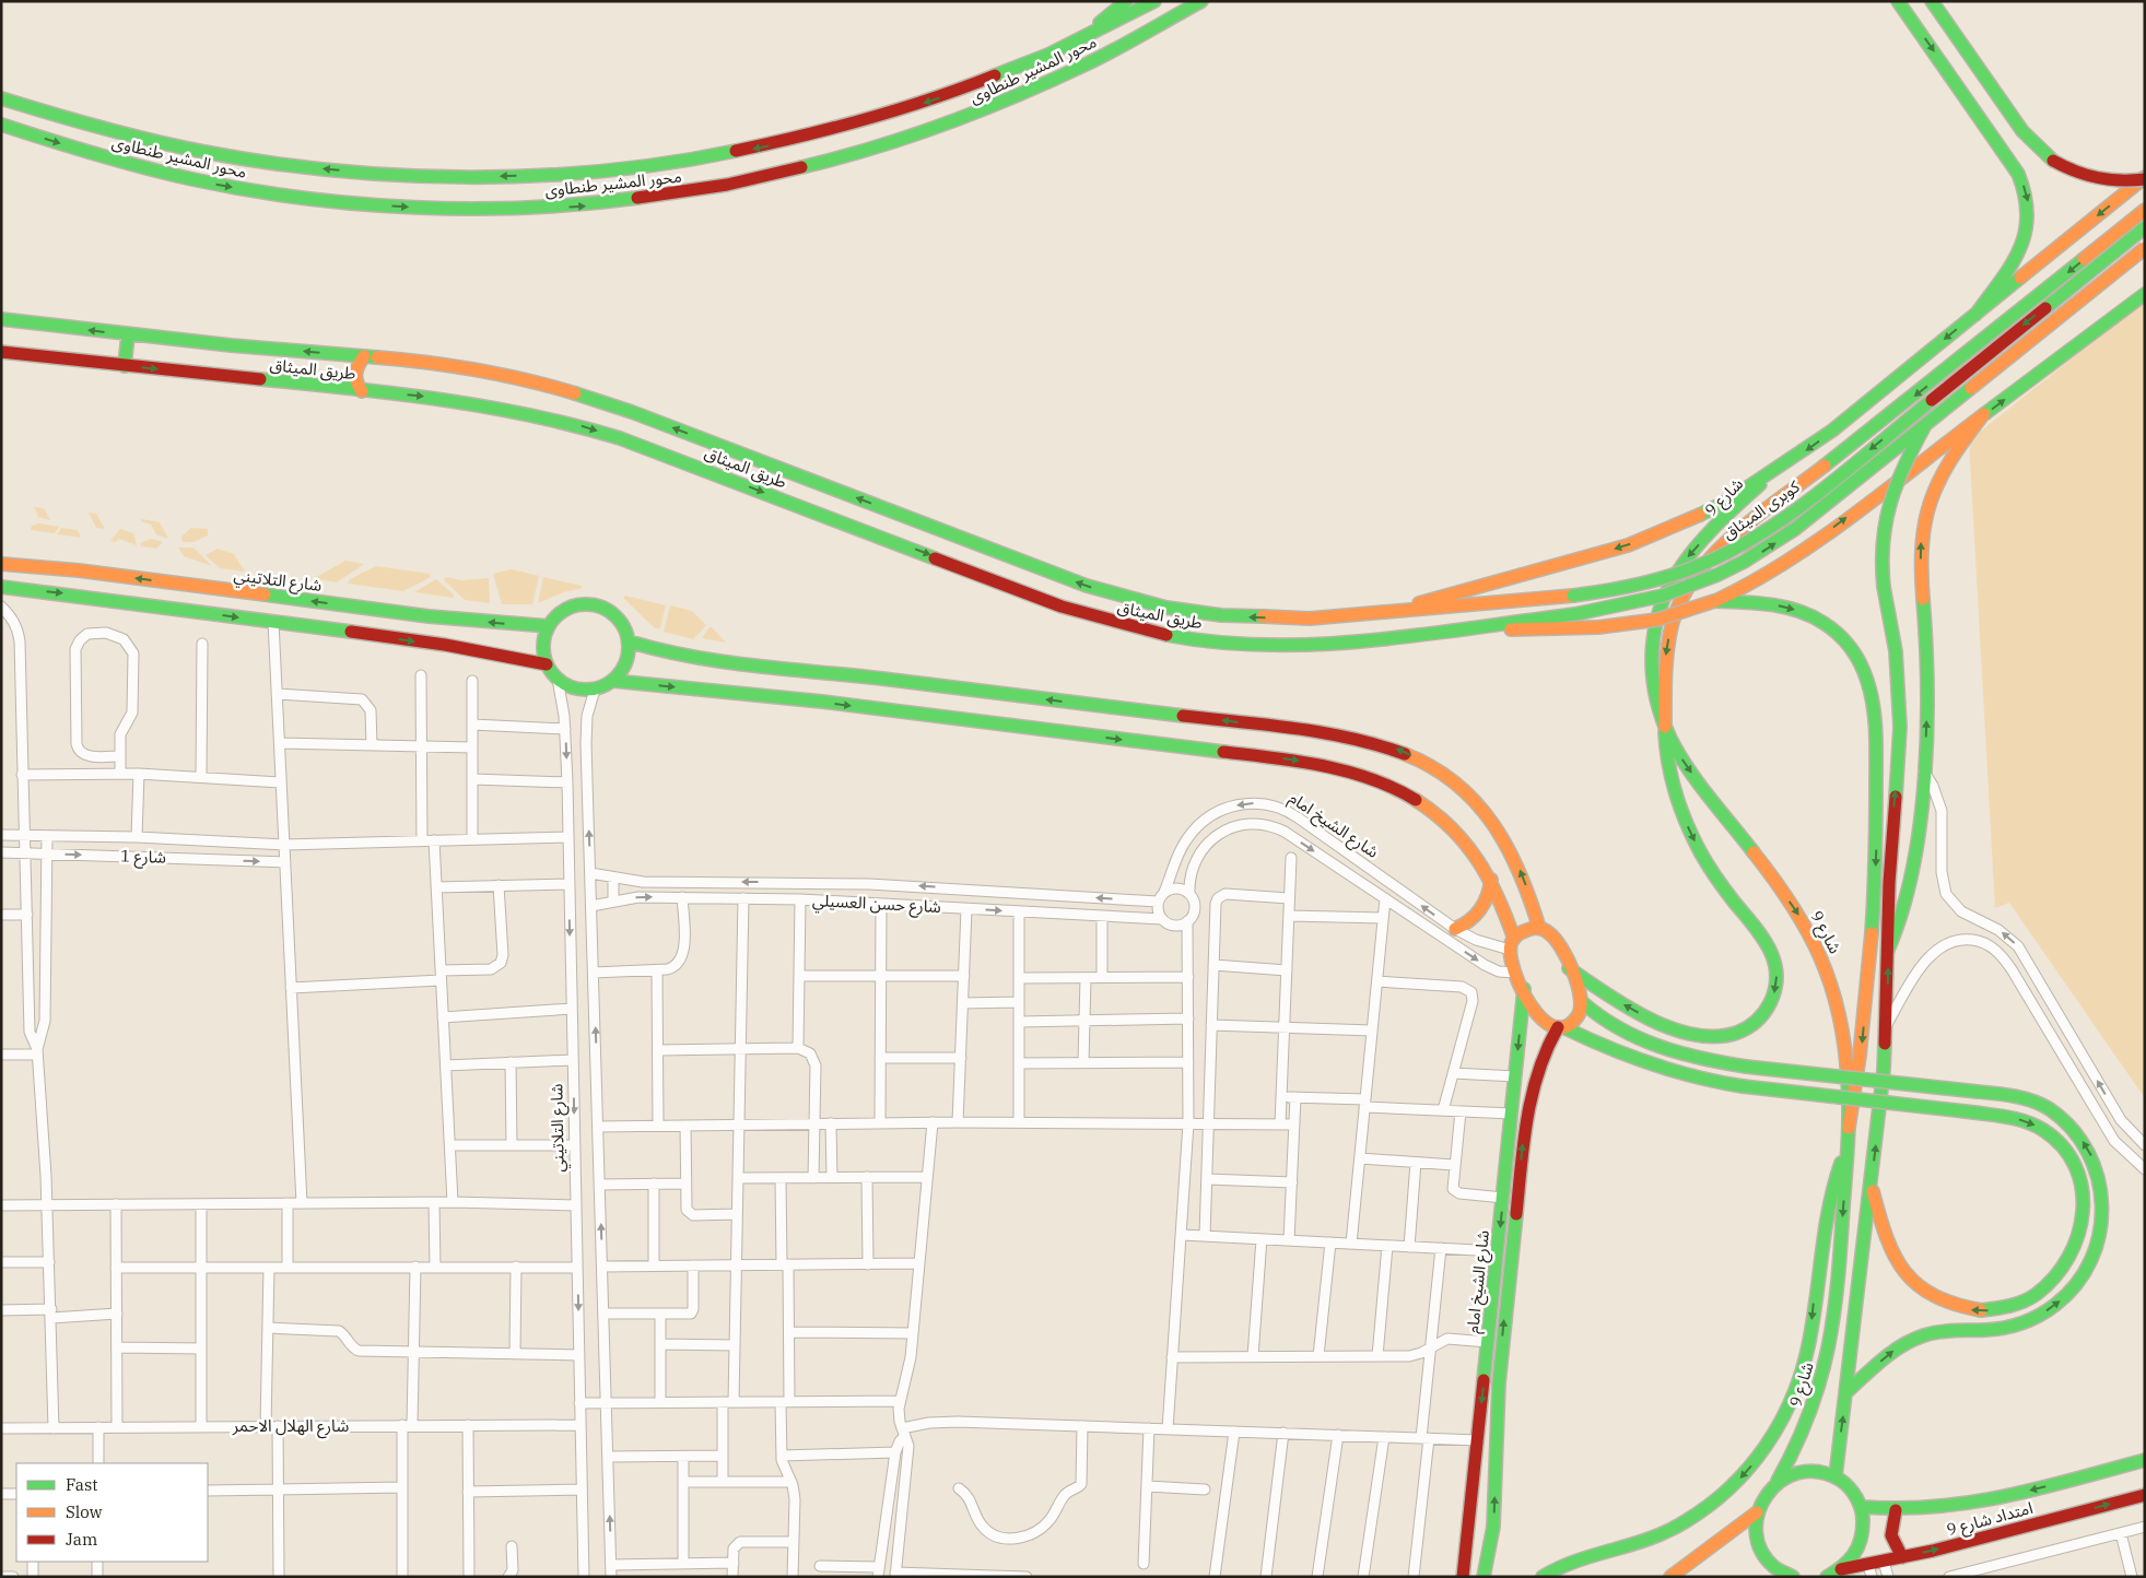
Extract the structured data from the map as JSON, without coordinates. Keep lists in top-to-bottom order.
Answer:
{
  "streets": {
    "main road": [
      "محور المشير طنطاوى",
      "طريق الميثاق",
      "شارع 9",
      "كوبرى الميثاق",
      "شارع التلاتيني",
      "شارع الشيخ امام",
      "امتداد شارع 9"
    ],
    "street": ["شارع 1", "شارع حسن العسيلي", "شارع الهلال الاحمر"]
  },
  "crossings": [
    ["طريق الميثاق", "كوبرى الميثاق"],
    ["شارع التلاتيني", "شارع 1"],
    ["شارع التلاتيني", "شارع الهلال الاحمر"],
    ["شارع الشيخ امام", "شارع حسن العسيلي"]
  ],
  "legend": ["Fast", "Slow", "Jam"]
}
